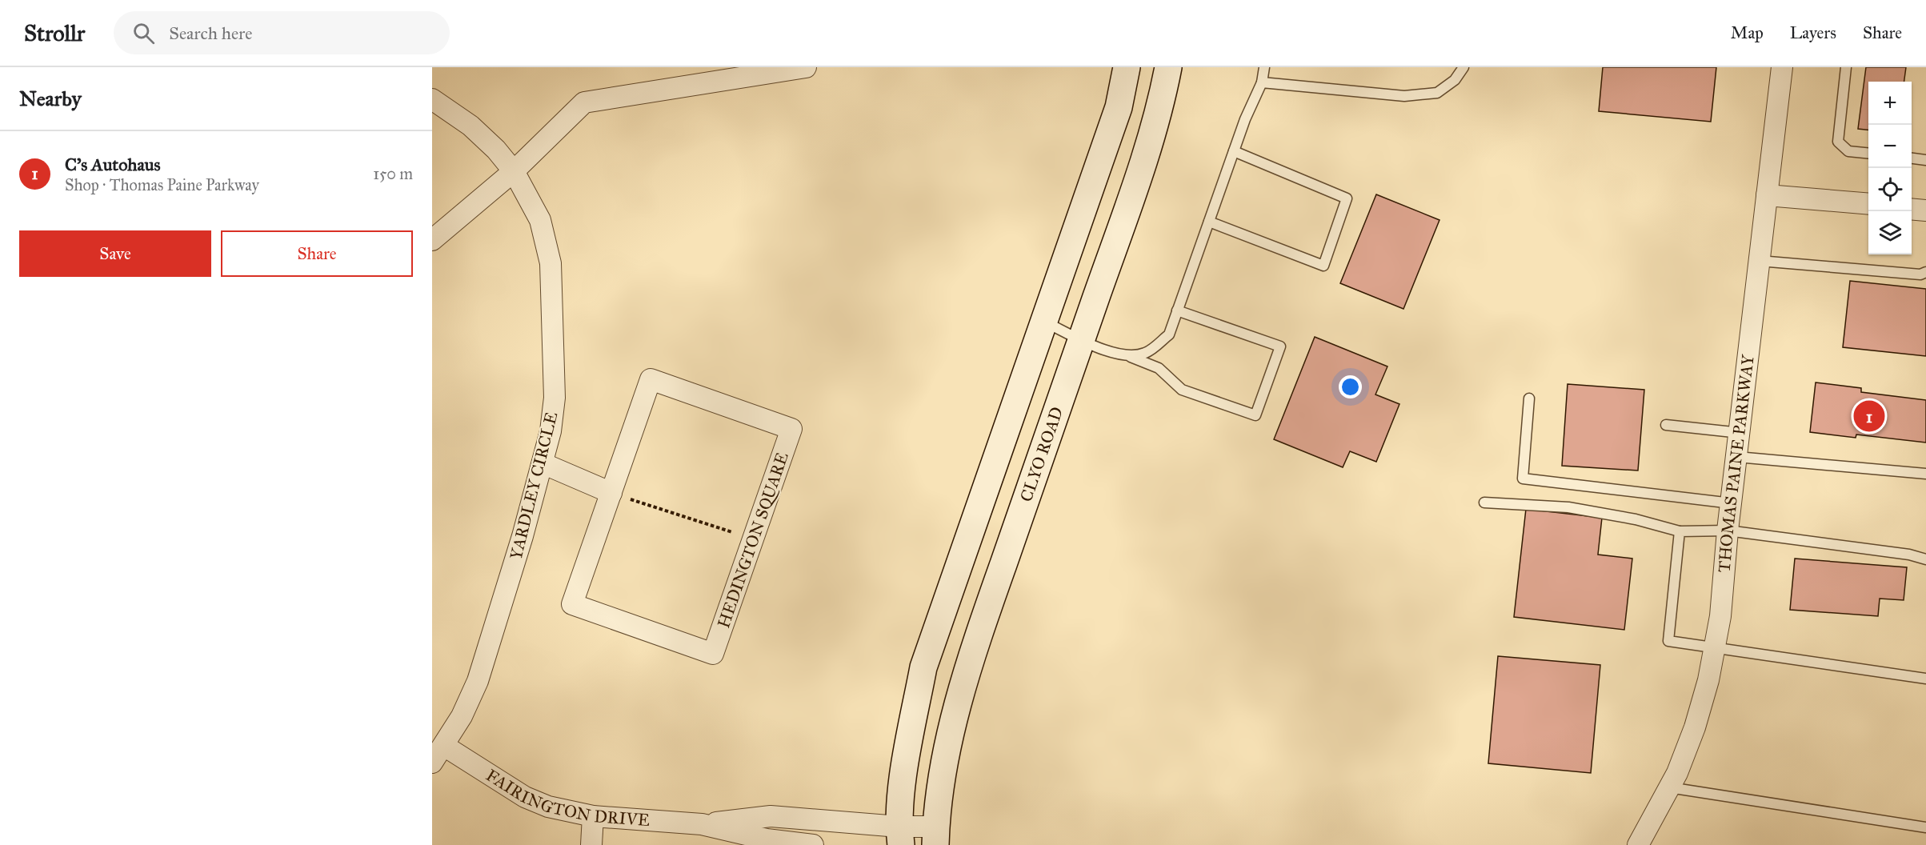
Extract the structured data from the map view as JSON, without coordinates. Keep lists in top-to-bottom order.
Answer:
{
  "streets": {
    "street": [
      "CLYO ROAD",
      "THOMAS PAINE PARKWAY",
      "YARDLEY CIRCLE",
      "HEDINGTON SQUARE",
      "FAIRINGTON DRIVE"
    ]
  },
  "crossings": [
    ["CLYO ROAD", "FAIRINGTON DRIVE"],
    ["YARDLEY CIRCLE", "FAIRINGTON DRIVE"]
  ],
  "page": {
    "header": "Strollr",
    "search": "Search here",
    "nav": ["Map", "Layers", "Share"],
    "heading": "Nearby",
    "map_buttons": ["+", "−"],
    "list": [
      {
        "mark": "1",
        "name": "C's Autohaus",
        "note": "Shop · Thomas Paine Parkway",
        "value": "150 m"
      }
    ],
    "buttons": ["Save", "Share"],
    "pins": "1"
  }
}
